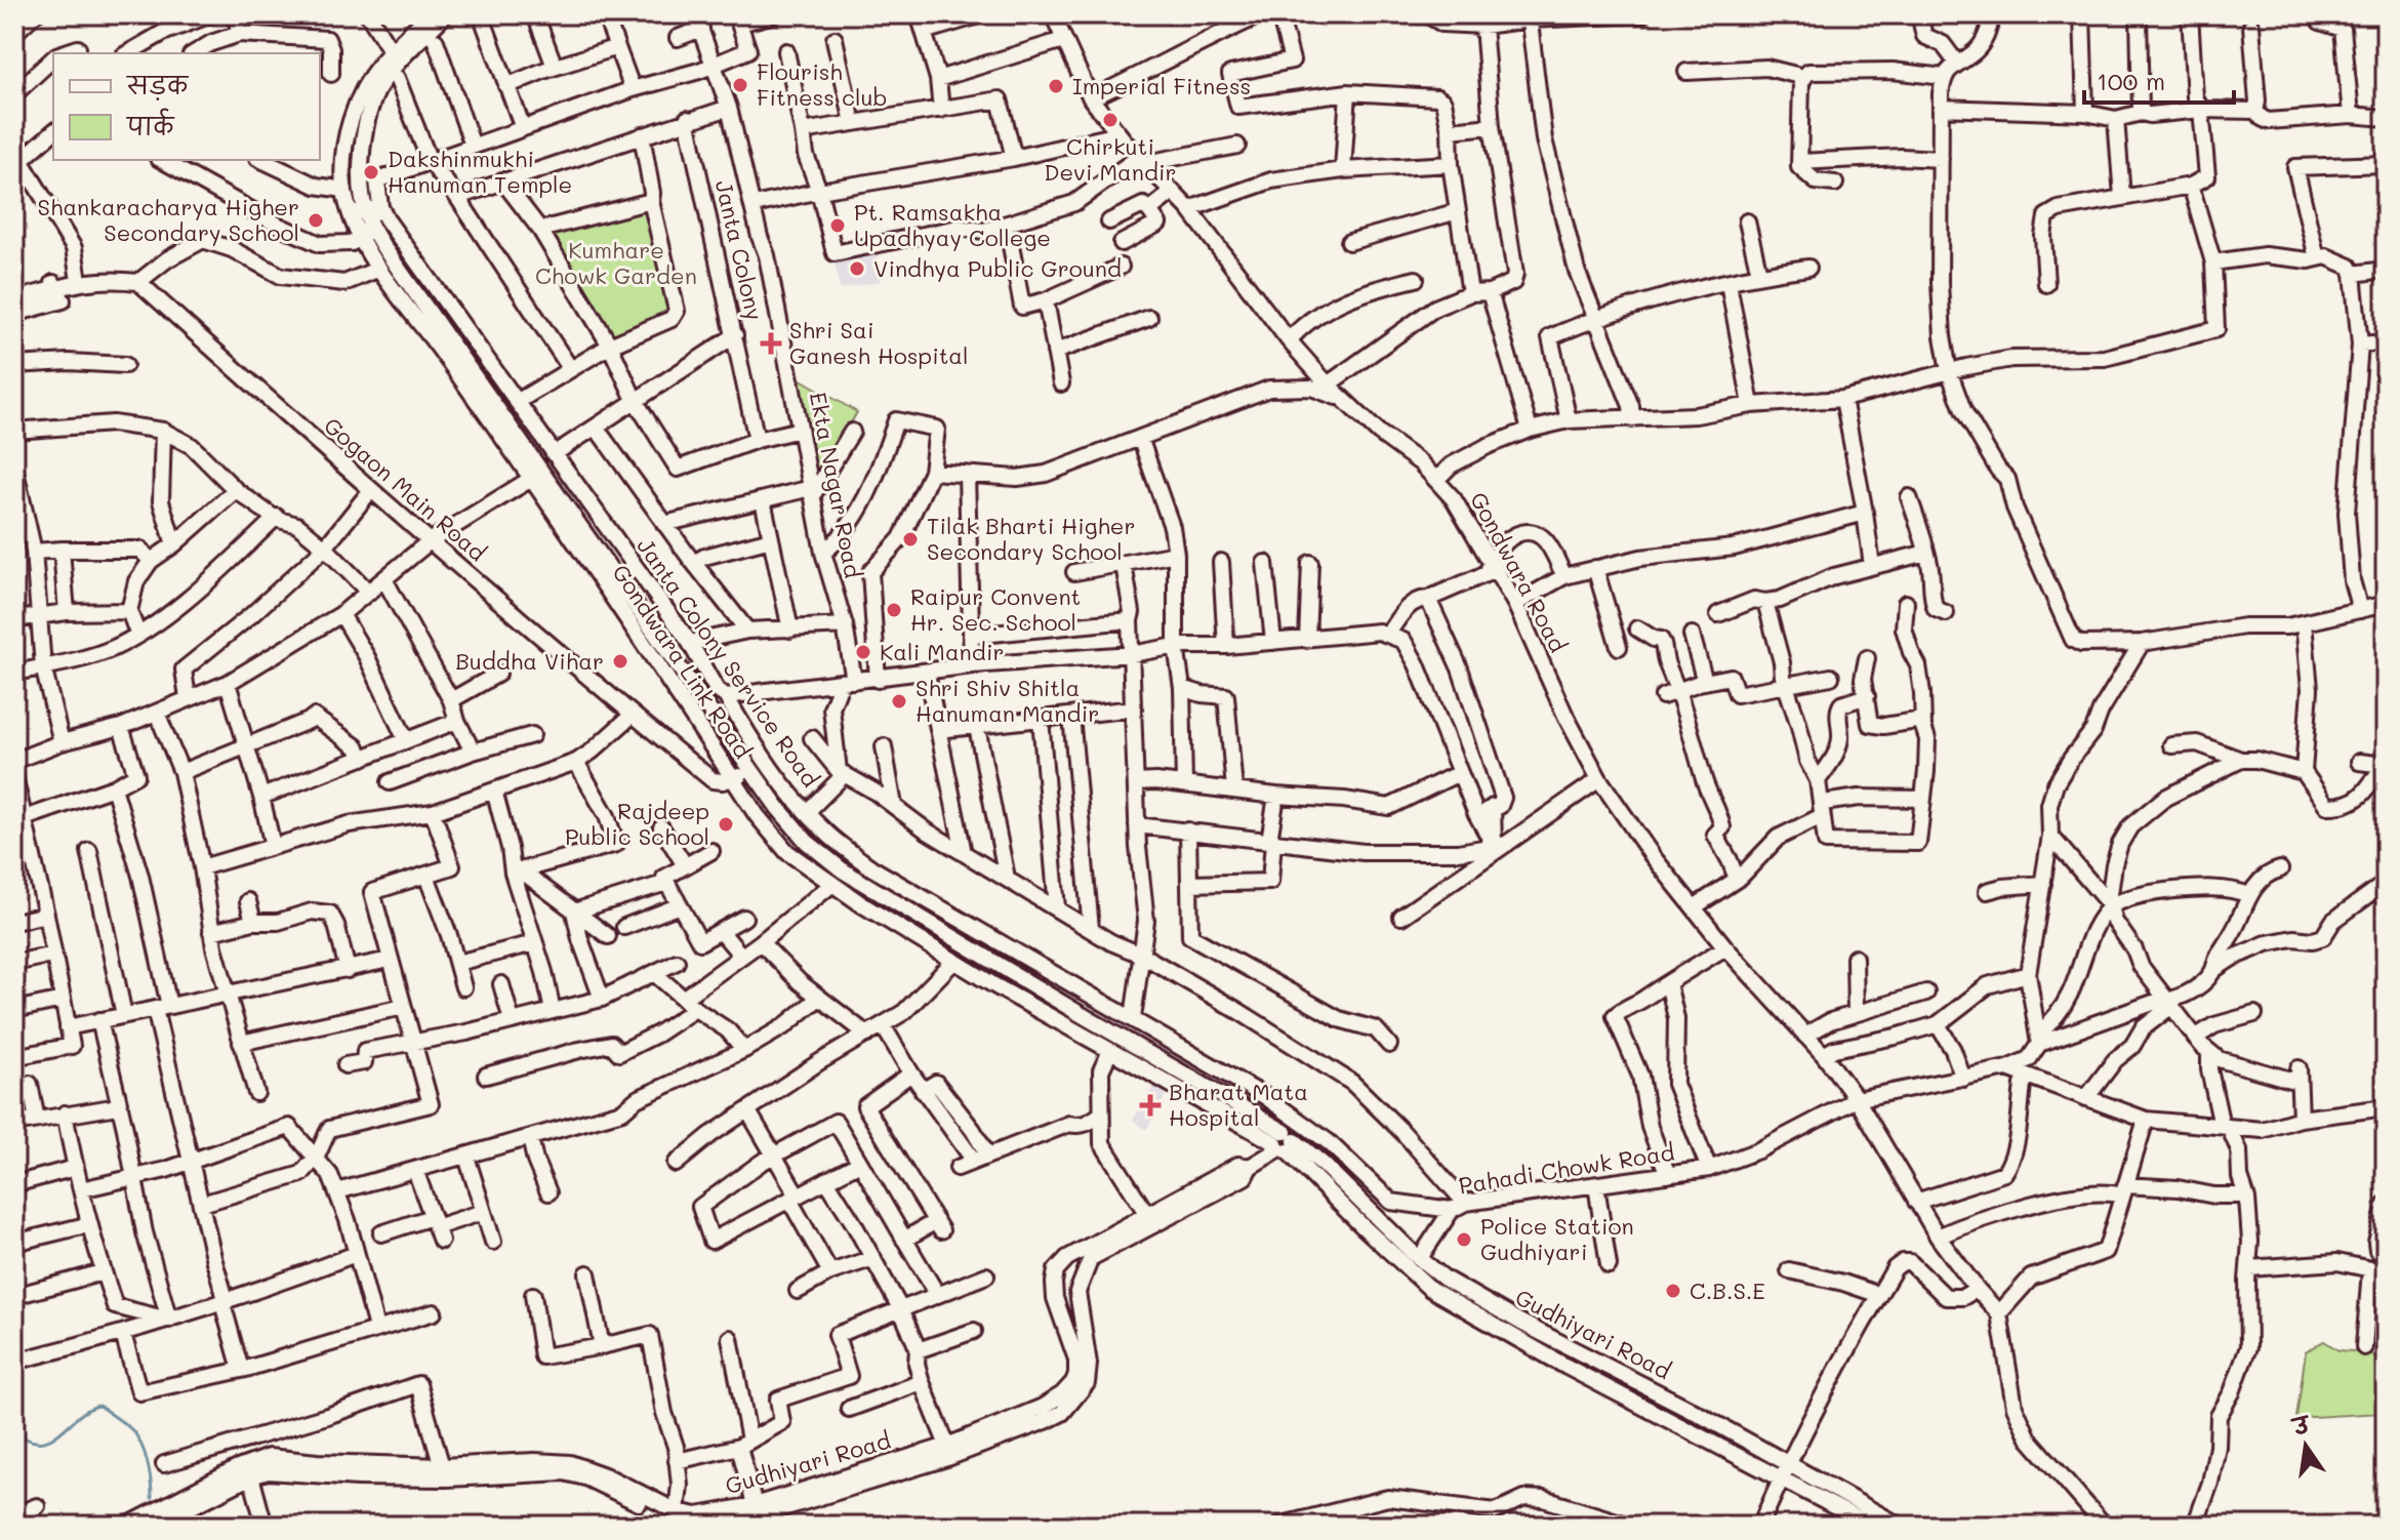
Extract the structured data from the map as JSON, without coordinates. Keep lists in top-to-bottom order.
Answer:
{
  "streets": {
    "street": [
      "Janta Colony",
      "Ekta Nagar Road",
      "Gogaon Main Road",
      "Gondwara Road",
      "Gondwara Link Road",
      "Janta Colony Service Road",
      "Pahadi Chowk Road",
      "Gudhiyari Road"
    ]
  },
  "crossings": [
    ["Gogaon Main Road", "Gondwara Link Road"],
    ["Gondwara Road", "Pahadi Chowk Road"],
    ["Gondwara Link Road", "Janta Colony Service Road"],
    ["Gondwara Link Road", "Pahadi Chowk Road"],
    ["Gondwara Link Road", "Gudhiyari Road"],
    ["Janta Colony Service Road", "Pahadi Chowk Road"],
    ["Janta Colony Service Road", "Gudhiyari Road"],
    ["Pahadi Chowk Road", "Gudhiyari Road"]
  ],
  "parks": ["Kumhare Chowk Garden"],
  "places": {
    "other": [
      "Flourish Fitness club",
      "Imperial Fitness",
      "Chirkuti Devi Mandir",
      "Dakshinmukhi Hanuman Temple",
      "Shankaracharya Higher Secondary School",
      "Pt. Ramsakha Upadhyay College",
      "Vindhya Public Ground",
      "Tilak Bharti Higher Secondary School",
      "Raipur Convent Hr. Sec. School",
      "Kali Mandir",
      "Buddha Vihar",
      "Shri Shiv Shitla Hanuman Mandir",
      "Rajdeep Public School",
      "Police Station Gudhiyari",
      "C.B.S.E"
    ],
    "health": ["Shri Sai Ganesh Hospital", "Bharat Mata Hospital"]
  },
  "legend": ["सड़क", "पार्क"],
  "scale_bar": "100 m",
  "north": "top"
}
